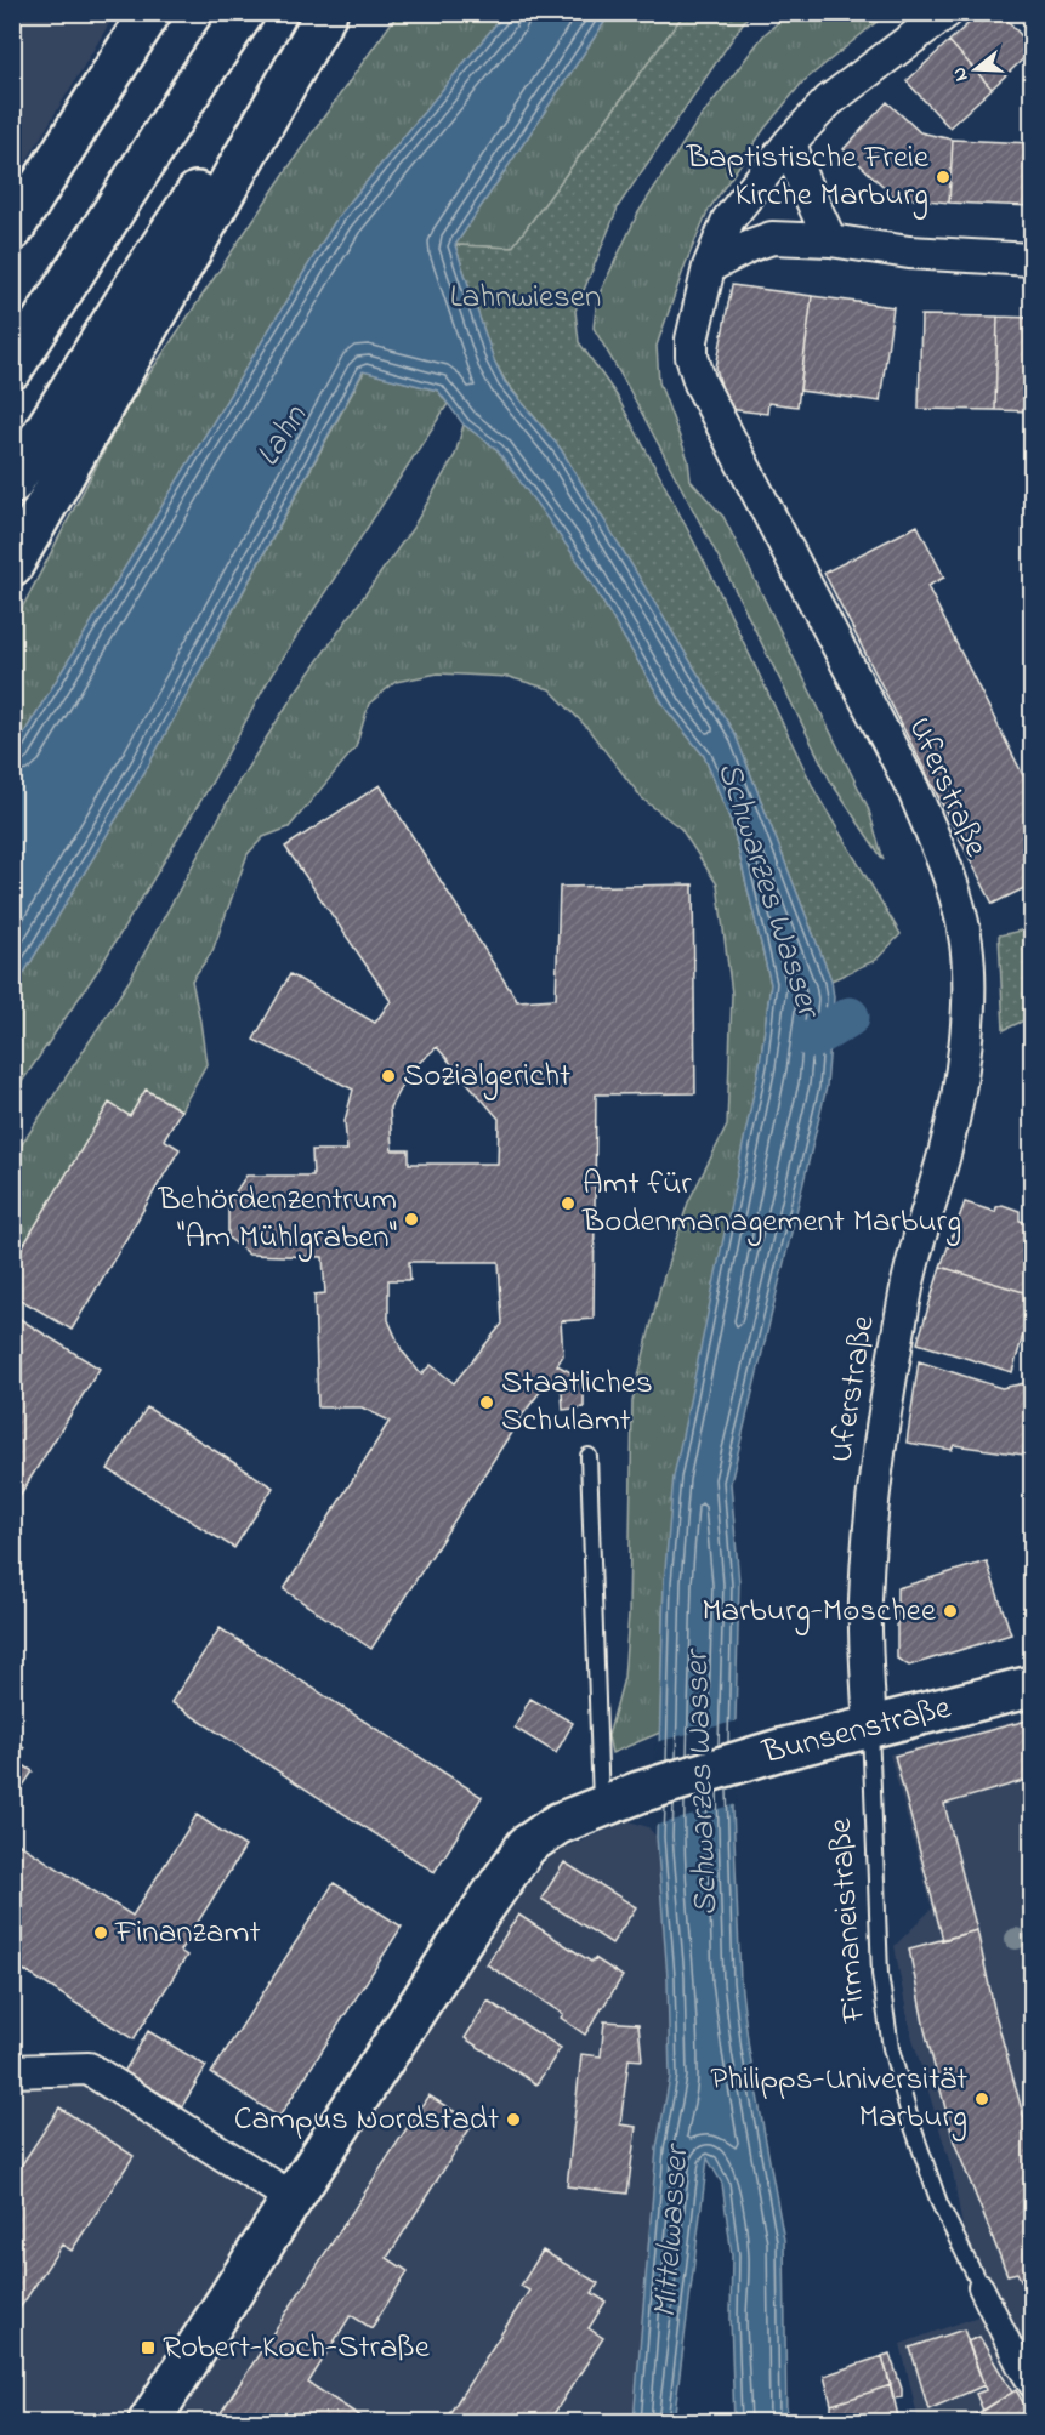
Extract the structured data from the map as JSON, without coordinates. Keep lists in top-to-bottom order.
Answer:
{
  "streets": {
    "main road": ["Bunsenstraße"],
    "street": ["Uferstraße", "Firmaneistraße"]
  },
  "crossings": [
    ["Uferstraße", "Bunsenstraße"],
    ["Uferstraße", "Firmaneistraße"],
    ["Bunsenstraße", "Firmaneistraße"]
  ],
  "water": ["Lahn", "Schwarzes Wasser", "Mittelwasser"],
  "parks": ["Lahnwiesen"],
  "places": {
    "other": [
      "Baptistische Freie Kirche Marburg",
      "Sozialgericht",
      "Amt für Bodenmanagement Marburg",
      "Behördenzentrum \"Am Mühlgraben\"",
      "Staatliches Schulamt",
      "Marburg-Moschee",
      "Finanzamt",
      "Philipps-Universität Marburg",
      "Campus Nordstadt"
    ],
    "transit": ["Robert-Koch-Straße"]
  },
  "north": "left"
}
